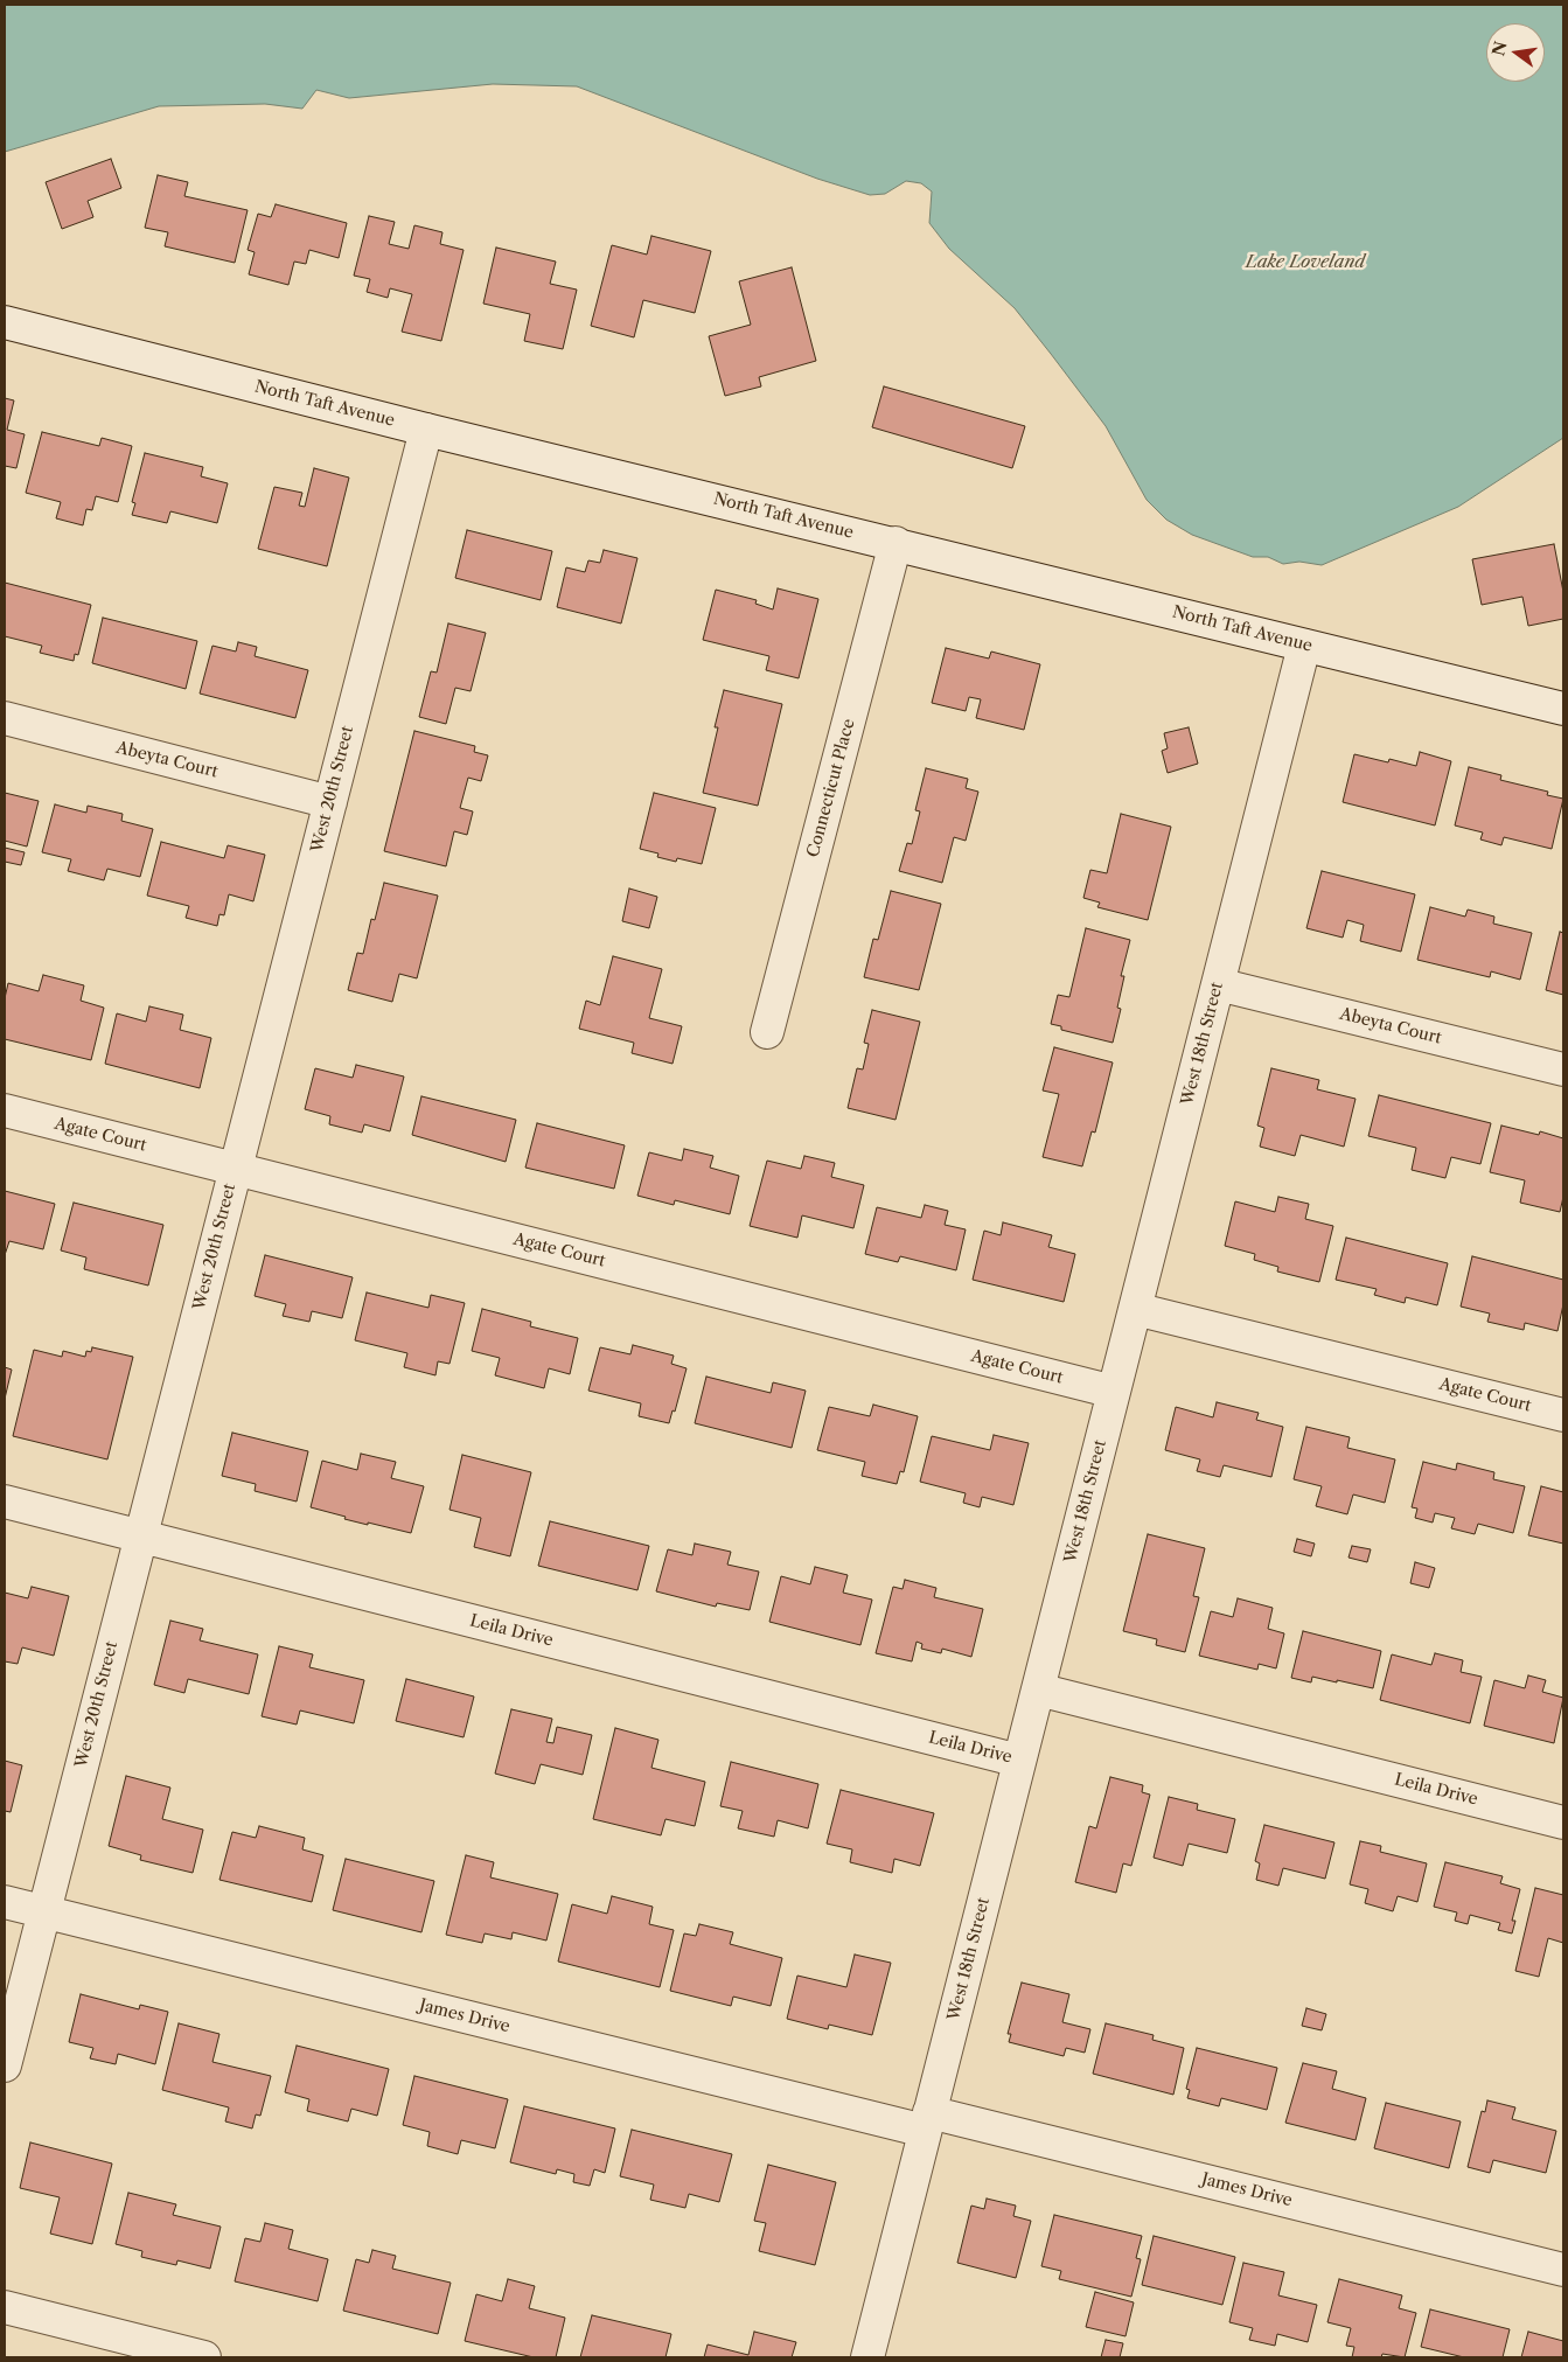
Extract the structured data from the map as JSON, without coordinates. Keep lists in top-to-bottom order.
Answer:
{
  "streets": {
    "street": [
      "North Taft Avenue",
      "Abeyta Court",
      "Connecticut Place",
      "West 20th Street",
      "West 18th Street",
      "Agate Court",
      "Leila Drive",
      "James Drive"
    ]
  },
  "crossings": [
    ["North Taft Avenue", "Connecticut Place"],
    ["North Taft Avenue", "West 20th Street"],
    ["North Taft Avenue", "West 18th Street"],
    ["Abeyta Court", "West 20th Street"],
    ["Abeyta Court", "West 18th Street"],
    ["West 20th Street", "Agate Court"],
    ["West 20th Street", "Leila Drive"],
    ["West 20th Street", "James Drive"],
    ["West 18th Street", "Agate Court"],
    ["West 18th Street", "Leila Drive"],
    ["West 18th Street", "James Drive"]
  ],
  "water": ["Lake Loveland"],
  "north": "left"
}
